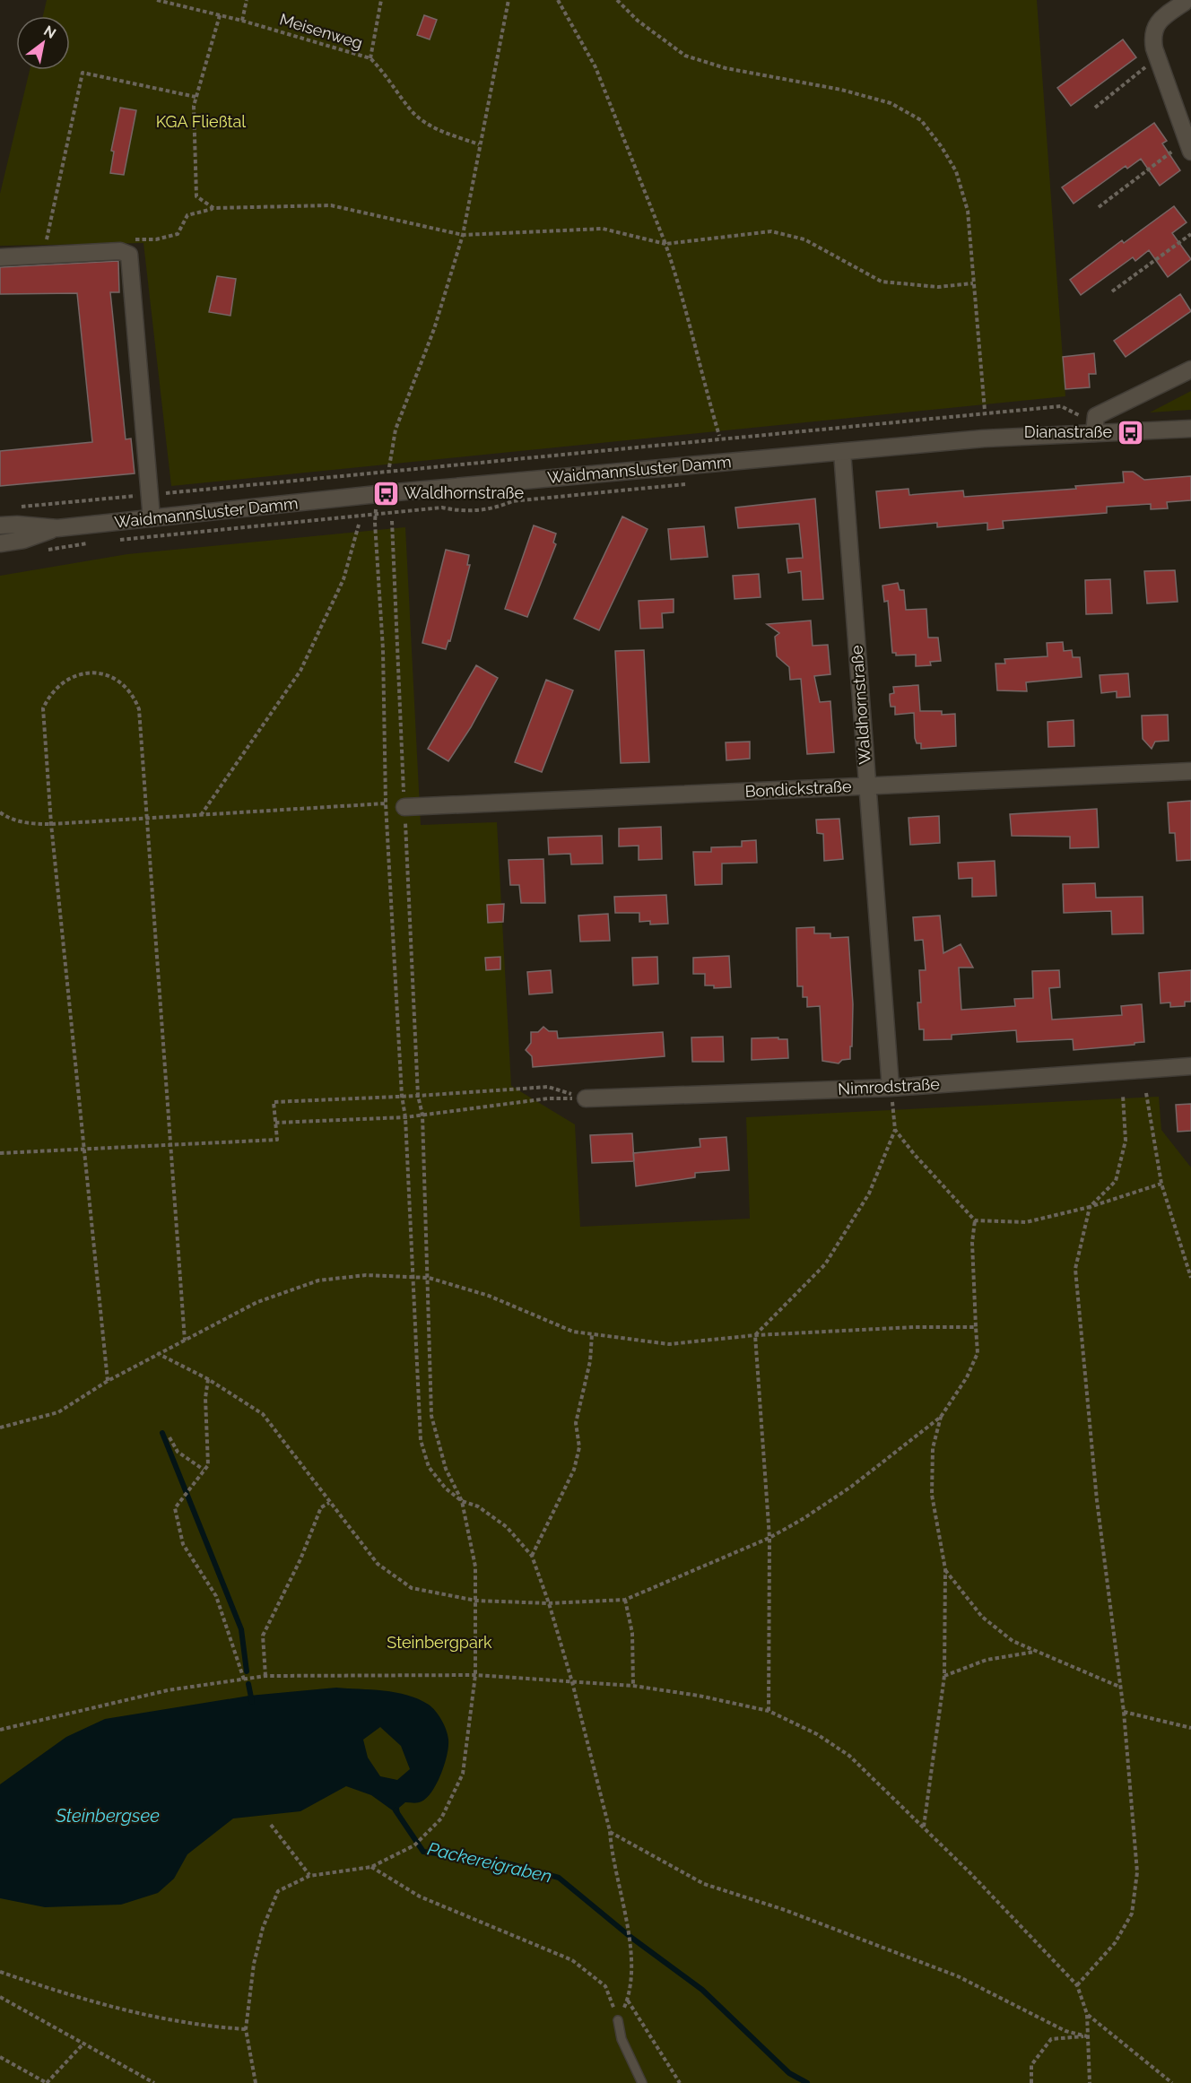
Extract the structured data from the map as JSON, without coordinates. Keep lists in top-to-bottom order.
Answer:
{
  "streets": {
    "street": [
      "Waidmannsluster Damm",
      "Waldhornstraße",
      "Bondickstraße",
      "Nimrodstraße"
    ],
    "path": ["Meisenweg"]
  },
  "crossings": [
    ["Waidmannsluster Damm", "Waldhornstraße"],
    ["Waldhornstraße", "Bondickstraße"],
    ["Waldhornstraße", "Nimrodstraße"]
  ],
  "water": ["Steinbergsee", "Packereigraben"],
  "parks": ["KGA Fließtal", "Steinbergpark"],
  "places": {
    "bus stop": ["Dianastraße", "Waldhornstraße"]
  },
  "north": "top right"
}
